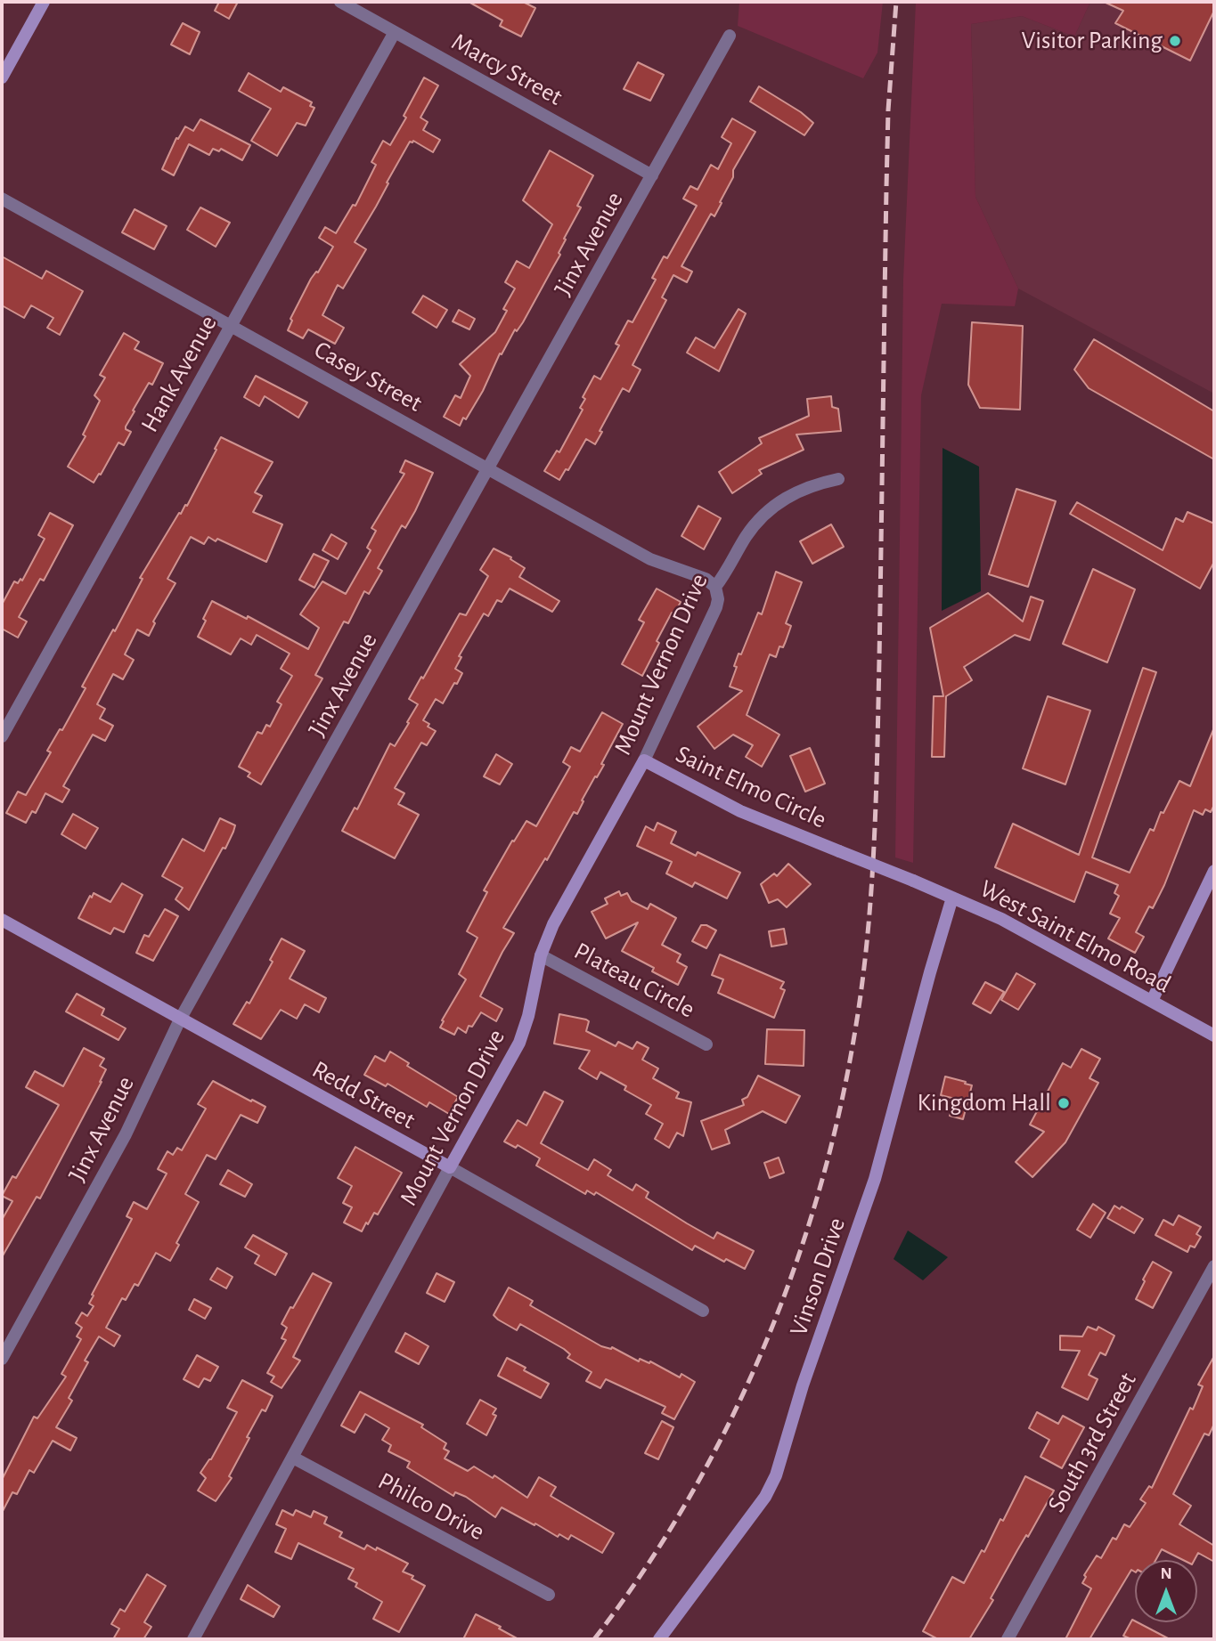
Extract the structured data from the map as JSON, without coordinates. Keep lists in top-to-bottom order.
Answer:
{
  "streets": {
    "street": [
      "Marcy Street",
      "Jinx Avenue",
      "Hank Avenue",
      "Casey Street",
      "Mount Vernon Drive",
      "Saint Elmo Circle",
      "West Saint Elmo Road",
      "Plateau Circle",
      "Redd Street",
      "Vinson Drive",
      "South 3rd Street",
      "Philco Drive"
    ]
  },
  "crossings": [
    ["Marcy Street", "Jinx Avenue"],
    ["Marcy Street", "Hank Avenue"],
    ["Jinx Avenue", "Casey Street"],
    ["Jinx Avenue", "Redd Street"],
    ["Hank Avenue", "Casey Street"],
    ["Casey Street", "Mount Vernon Drive"],
    ["Mount Vernon Drive", "Saint Elmo Circle"],
    ["Mount Vernon Drive", "Plateau Circle"],
    ["Mount Vernon Drive", "Redd Street"],
    ["Mount Vernon Drive", "Philco Drive"],
    ["Saint Elmo Circle", "West Saint Elmo Road"],
    ["West Saint Elmo Road", "Vinson Drive"]
  ],
  "places": ["Visitor Parking", "Kingdom Hall"],
  "north": "top"
}
